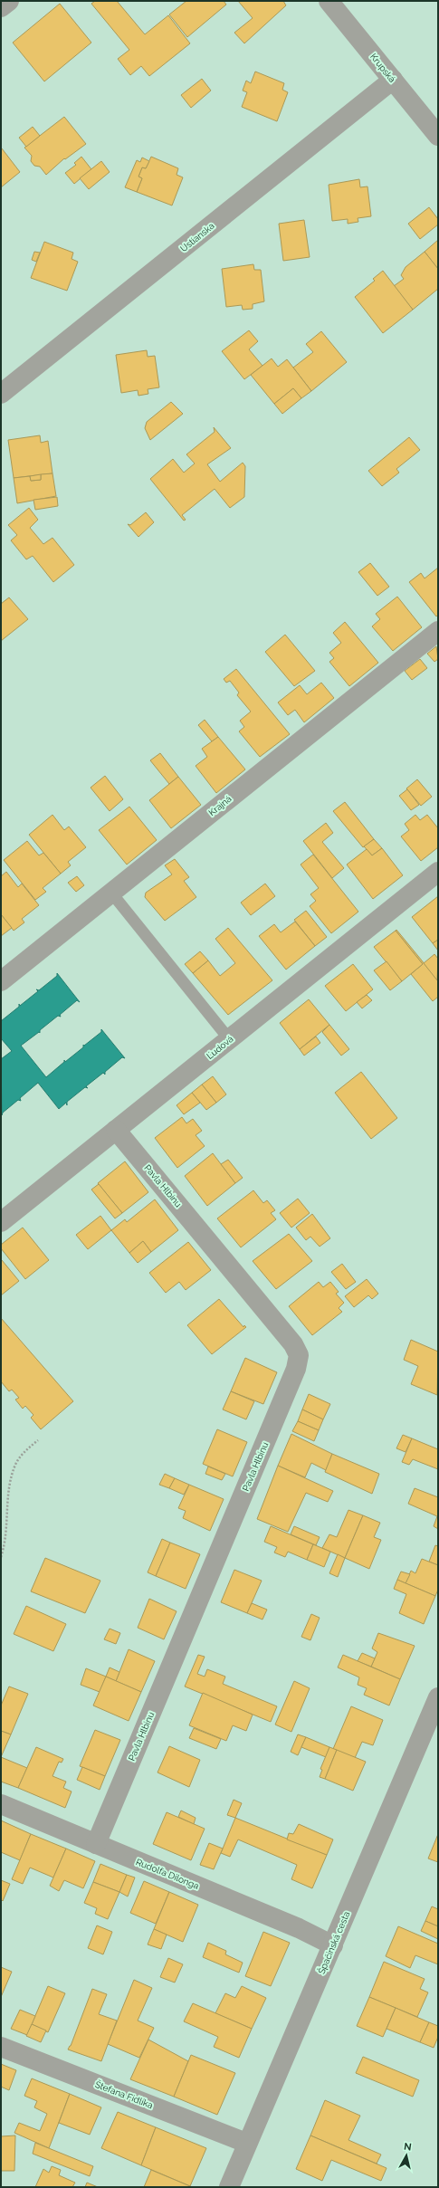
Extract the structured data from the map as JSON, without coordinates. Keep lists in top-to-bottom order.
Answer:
{
  "streets": {
    "street": [
      "Krupská",
      "Ustianska",
      "Krajná",
      "Ľudová",
      "Pavla Hlbinu",
      "Rudolfa Dilonga",
      "Špačinská cesta",
      "Štefana Fidlíka"
    ]
  },
  "crossings": [
    ["Krupská", "Ustianska"],
    ["Ľudová", "Pavla Hlbinu"],
    ["Pavla Hlbinu", "Rudolfa Dilonga"],
    ["Rudolfa Dilonga", "Špačinská cesta"],
    ["Špačinská cesta", "Štefana Fidlíka"]
  ],
  "north": "top"
}
